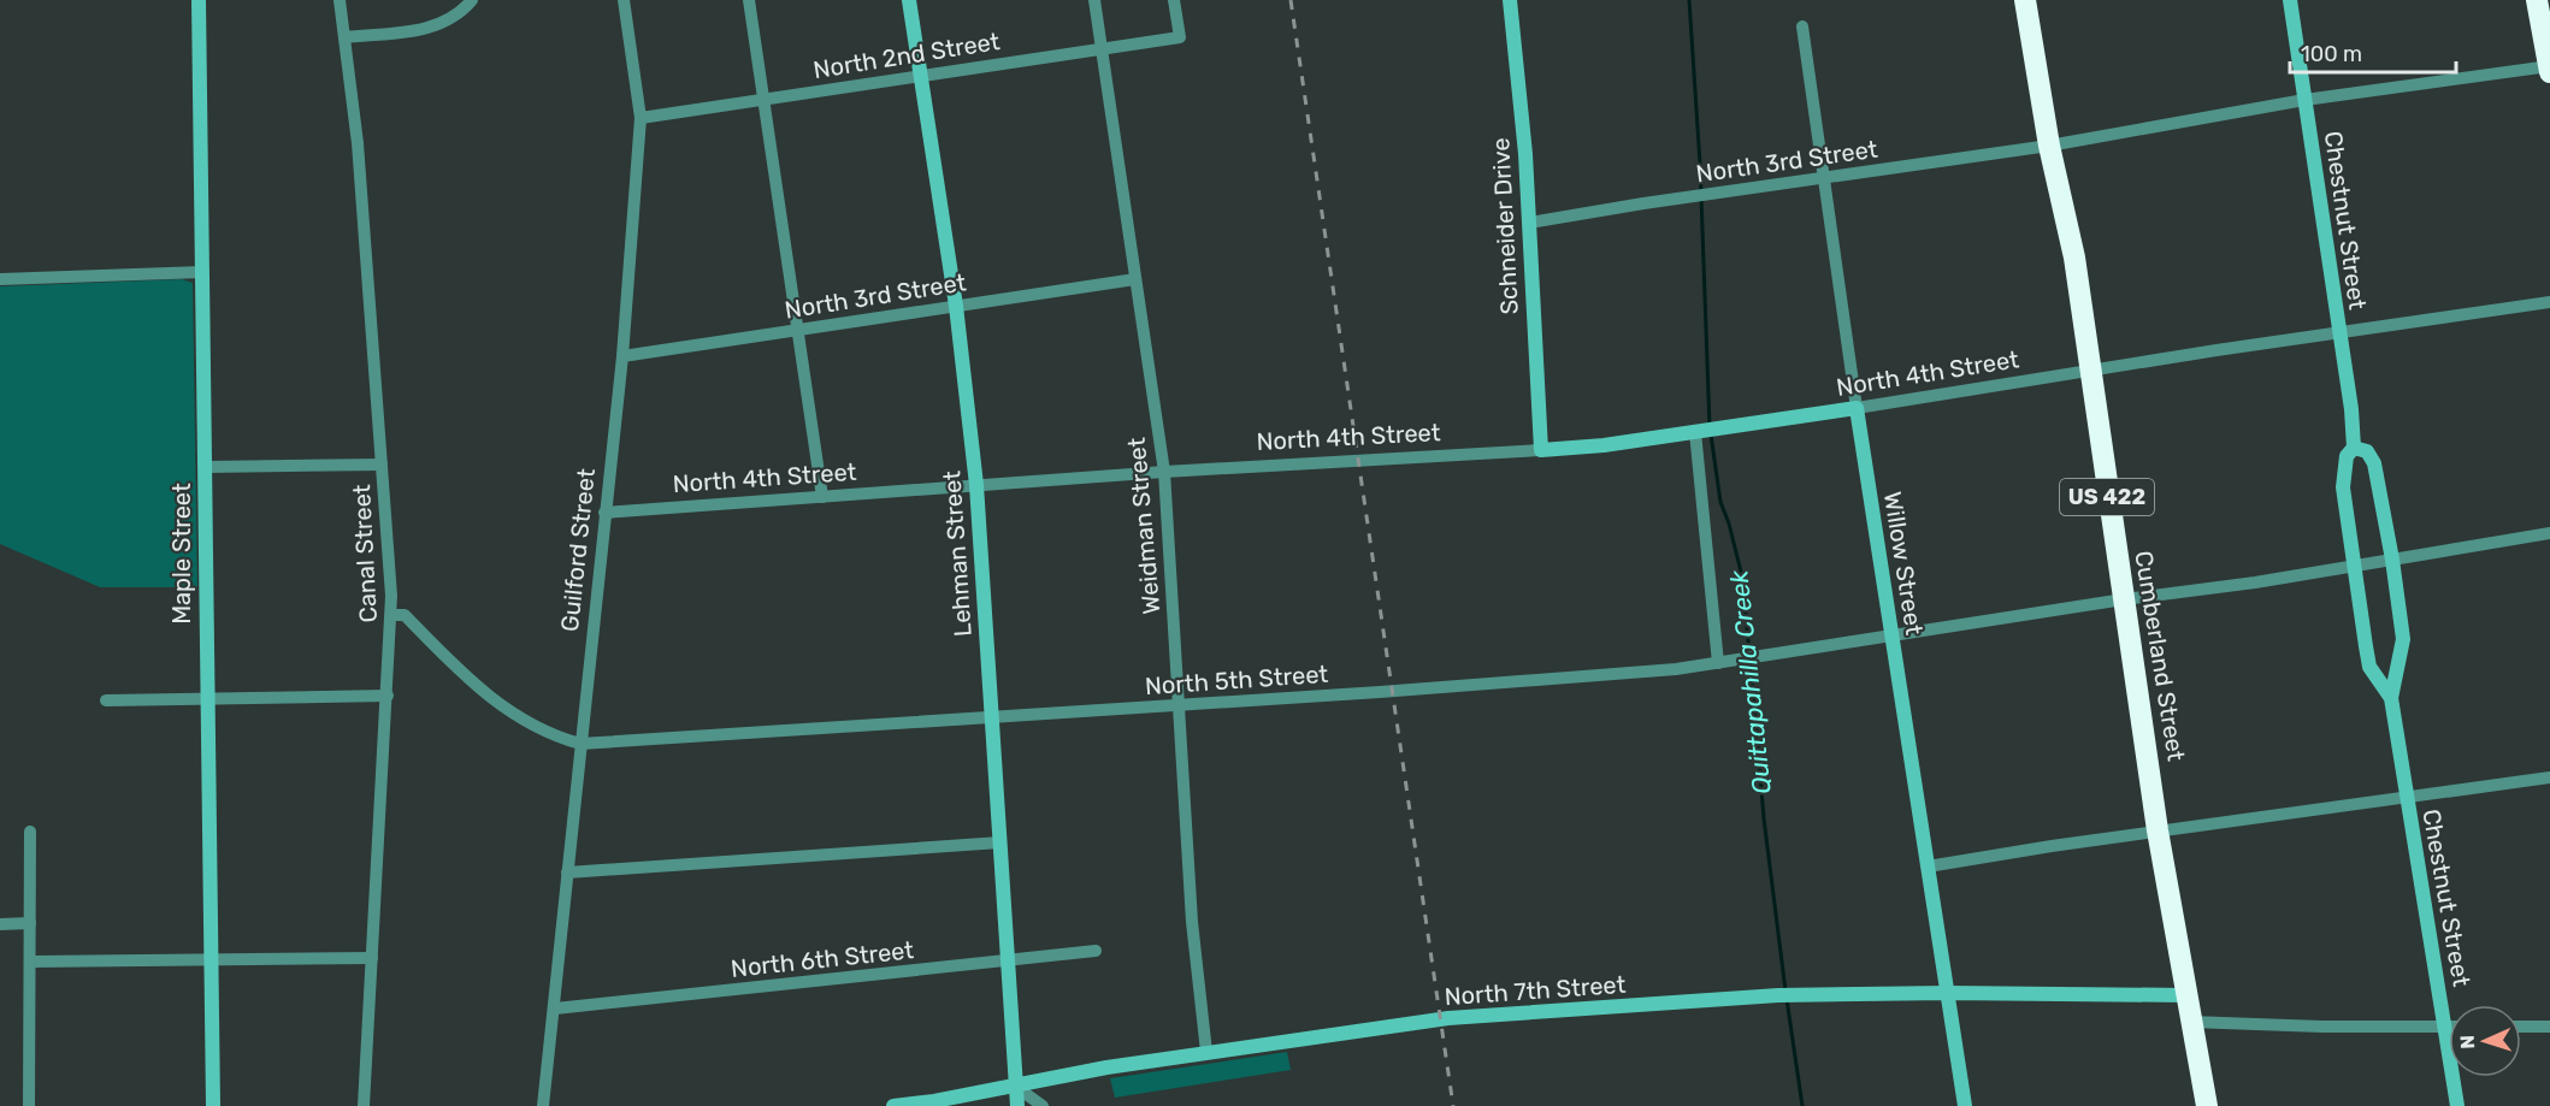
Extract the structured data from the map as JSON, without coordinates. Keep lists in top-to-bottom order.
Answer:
{
  "streets": {
    "highway": ["US 422", "Cumberland Street"],
    "street": [
      "North 2nd Street",
      "North 3rd Street",
      "Chestnut Street",
      "Schneider Drive",
      "North 4th Street",
      "Weidman Street",
      "Guilford Street",
      "Maple Street",
      "Canal Street",
      "Lehman Street",
      "Willow Street",
      "North 5th Street",
      "North 6th Street",
      "North 7th Street"
    ]
  },
  "crossings": [
    ["North 2nd Street", "Weidman Street"],
    ["North 2nd Street", "Guilford Street"],
    ["North 2nd Street", "Lehman Street"],
    ["North 3rd Street", "Chestnut Street"],
    ["North 3rd Street", "Schneider Drive"],
    ["North 3rd Street", "Weidman Street"],
    ["North 3rd Street", "Guilford Street"],
    ["North 3rd Street", "Lehman Street"],
    ["North 3rd Street", "Willow Street"],
    ["North 3rd Street", "Cumberland Street"],
    ["Chestnut Street", "North 4th Street"],
    ["Chestnut Street", "North 5th Street"],
    ["Schneider Drive", "North 4th Street"],
    ["North 4th Street", "Weidman Street"],
    ["North 4th Street", "Guilford Street"],
    ["North 4th Street", "Lehman Street"],
    ["North 4th Street", "Willow Street"],
    ["North 4th Street", "Cumberland Street"],
    ["Weidman Street", "North 5th Street"],
    ["Weidman Street", "North 7th Street"],
    ["Guilford Street", "North 5th Street"],
    ["Guilford Street", "North 6th Street"],
    ["Canal Street", "North 5th Street"],
    ["Lehman Street", "North 5th Street"],
    ["Lehman Street", "North 6th Street"],
    ["Lehman Street", "North 7th Street"],
    ["Willow Street", "North 5th Street"],
    ["Willow Street", "North 7th Street"],
    ["Cumberland Street", "North 5th Street"],
    ["Cumberland Street", "North 7th Street"]
  ],
  "water": ["Quittapahilla Creek"],
  "scale_bar": "100 m",
  "north": "left"
}
